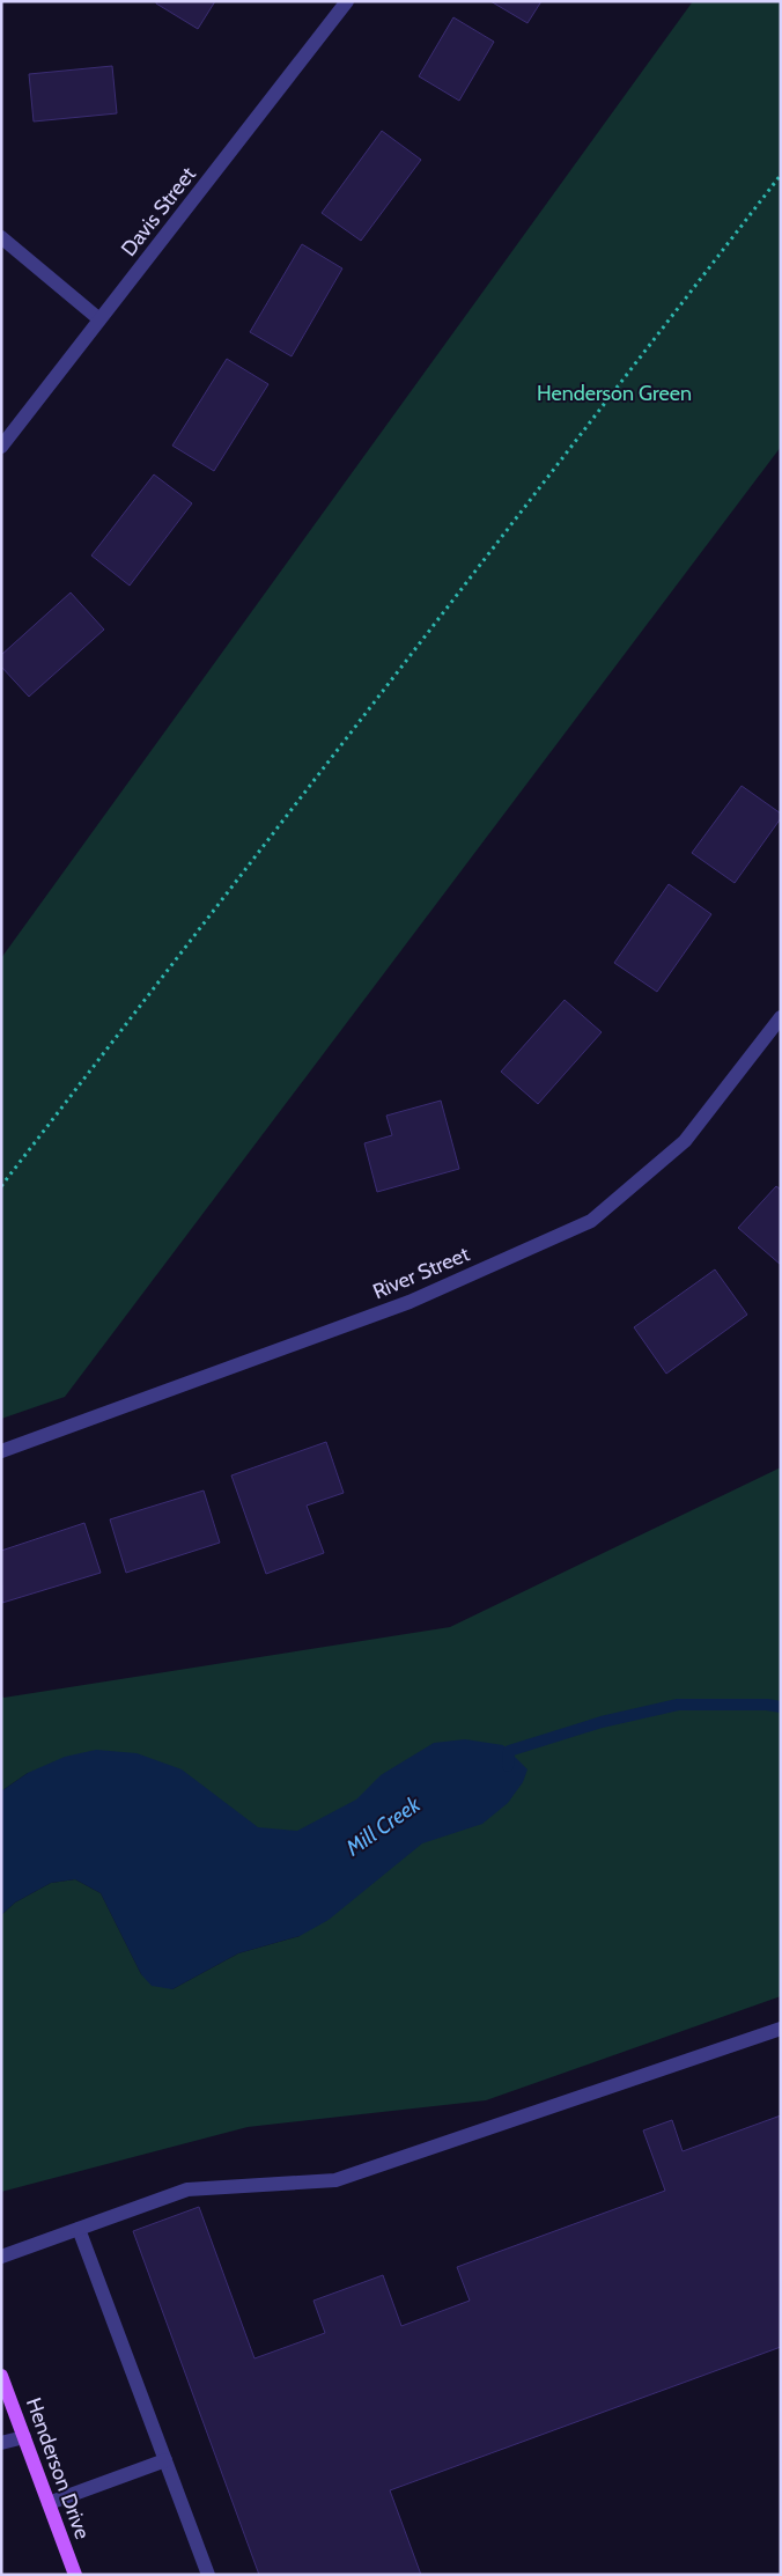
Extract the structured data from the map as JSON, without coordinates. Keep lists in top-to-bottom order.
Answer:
{
  "streets": {
    "main road": ["Henderson Drive"],
    "street": ["Davis Street", "River Street"]
  },
  "water": ["Mill Creek"],
  "parks": ["Henderson Green"]
}
